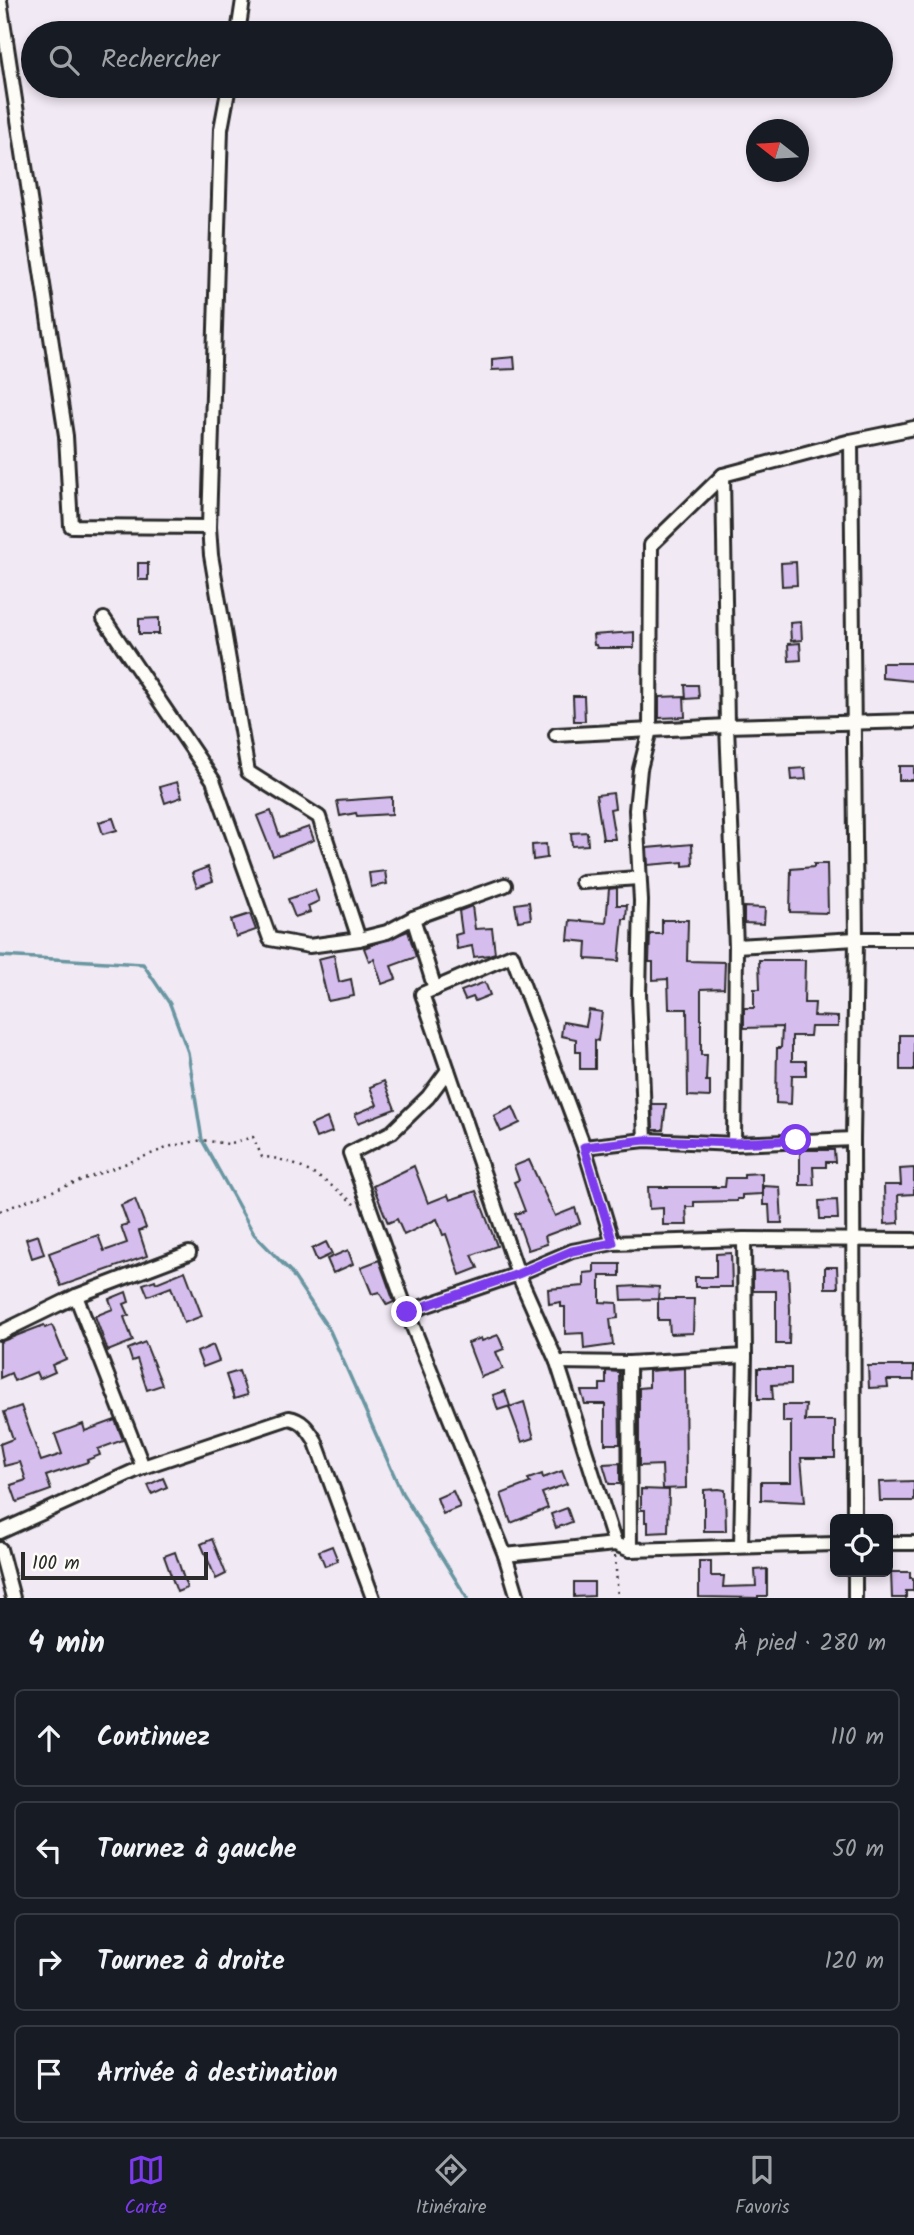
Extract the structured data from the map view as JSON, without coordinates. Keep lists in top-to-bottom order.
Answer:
{
  "scale_bar": "100 m",
  "north": "left",
  "page": {
    "search": "Rechercher",
    "scale": "100 m",
    "heading": ["4 min", "À pied · 280 m"],
    "list": [
      ["Continuez", "110 m"],
      ["Tournez à gauche", "50 m"],
      ["Tournez à droite", "120 m"],
      "Arrivée à destination"
    ],
    "nav": ["Carte", "Itinéraire", "Favoris"]
  }
}
